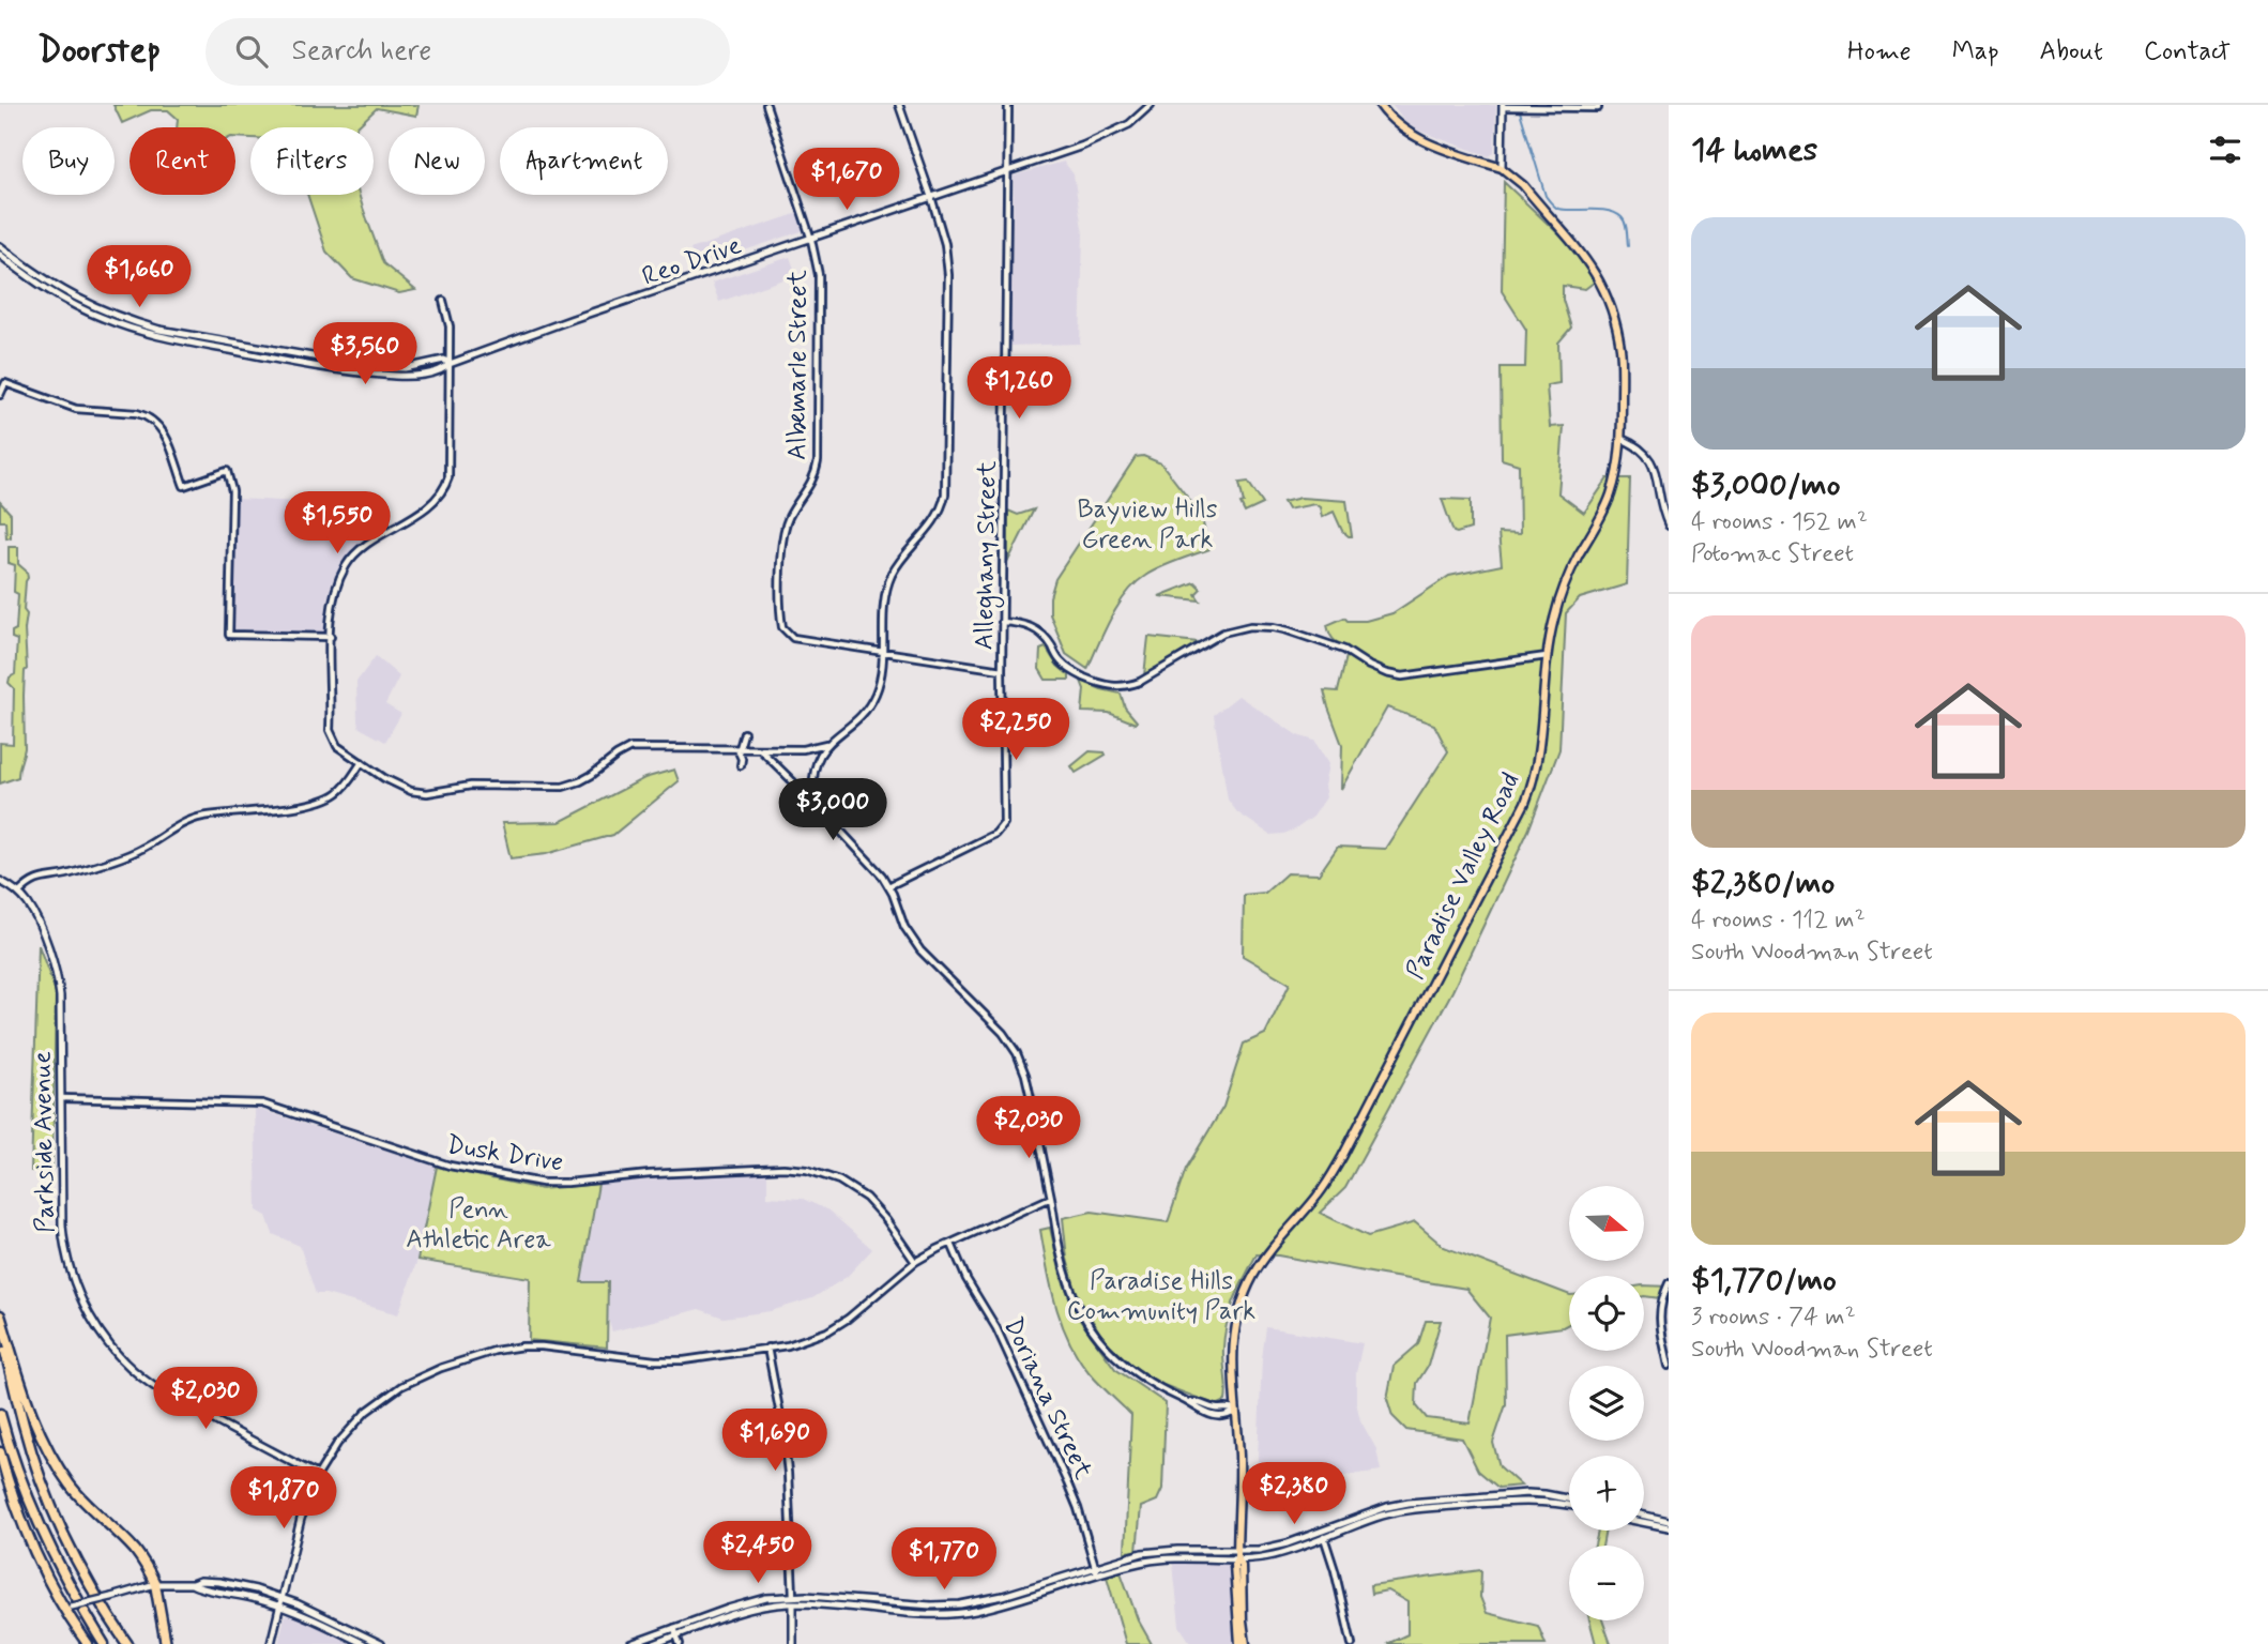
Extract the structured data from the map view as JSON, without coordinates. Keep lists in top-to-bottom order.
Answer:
{
  "streets": {
    "main road": ["Reo Drive", "Paradise Valley Road", "Parkside Avenue"],
    "street": [
      "Albemarle Street",
      "Alleghany Street",
      "Dusk Drive",
      "Doriana Street"
    ]
  },
  "crossings": [
    ["Reo Drive", "Albemarle Street"],
    ["Reo Drive", "Alleghany Street"],
    ["Parkside Avenue", "Dusk Drive"]
  ],
  "parks": ["Bayview Hills Green Park", "Penn Athletic Area", "Paradise Hills Community Park"],
  "north": "right",
  "page": {
    "header": "Doorstep",
    "search": "Search here",
    "nav": [
      "Home",
      "Map",
      "About",
      "Contact"
    ],
    "heading": "14 homes",
    "chip": [
      "Buy",
      "Rent",
      "Filters",
      "New",
      "Apartment"
    ],
    "price": [
      "$1,670",
      "$1,660",
      "$3,560",
      "$1,260",
      "$1,550",
      "$2,250",
      "$3,000",
      "$2,030",
      "$2,030",
      "$1,690",
      "$2,380",
      "$1,870",
      "$2,450",
      "$1,770"
    ],
    "list": [
      {
        "name": "$3,000/mo",
        "note": "4 rooms · 152 m² · Potomac Street"
      },
      {
        "name": "$2,380/mo",
        "note": "4 rooms · 112 m² · South Woodman Street"
      },
      {
        "name": "$1,770/mo",
        "note": "3 rooms · 74 m² · South Woodman Street"
      }
    ],
    "map_buttons": ["+", "−"]
  }
}
